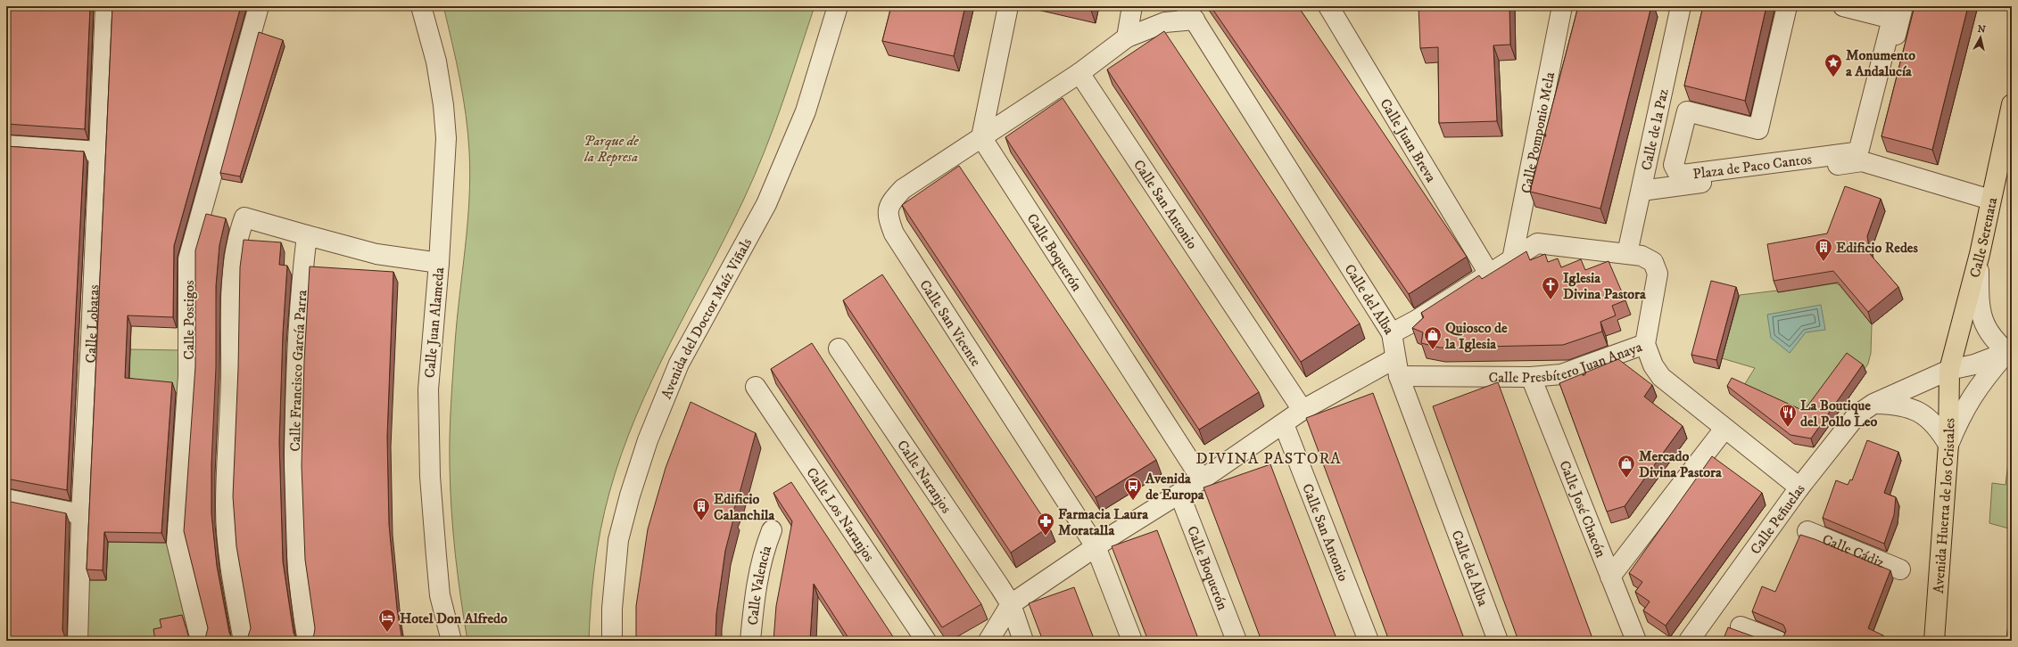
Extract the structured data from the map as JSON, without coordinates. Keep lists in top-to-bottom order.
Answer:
{
  "streets": {
    "main road": ["Calle Serenata", "Avenida Huerta de los Cristales"],
    "street": [
      "Calle de la Paz",
      "Calle Pomponio Mela",
      "Calle Juan Breva",
      "Plaza de Paco Cantos",
      "Calle San Antonio",
      "Calle Boquerón",
      "Calle del Alba",
      "Avenida del Doctor Maíz Viñals",
      "Calle Postigos",
      "Calle Juan Alameda",
      "Calle San Vicente",
      "Calle Lobatas",
      "Calle Presbítero Juan Anaya",
      "Calle Francisco García Parra",
      "Calle Naranjos",
      "Calle José Chacón",
      "Calle Los Naranjos",
      "Calle Peñuelas",
      "Calle Cádiz",
      "Calle Valencia"
    ]
  },
  "crossings": [
    ["Calle San Antonio", "Calle San Vicente"],
    ["Calle Serenata", "Avenida Huerta de los Cristales"],
    ["Calle Serenata", "Calle Peñuelas"],
    ["Calle Boquerón", "Calle San Vicente"],
    ["Calle del Alba", "Calle Presbítero Juan Anaya"],
    ["Calle Presbítero Juan Anaya", "Calle José Chacón"],
    ["Calle Presbítero Juan Anaya", "Calle Peñuelas"],
    ["Avenida Huerta de los Cristales", "Calle Peñuelas"]
  ],
  "districts": ["DIVINA PASTORA"],
  "parks": ["Parque de la Represa"],
  "places": {
    "place": ["Monumento a Andalucía"],
    "building": ["Edificio Redes", "Edificio Calanchila"],
    "church": ["Iglesia Divina Pastora"],
    "shop": ["Quiosco de la Iglesia", "Mercado Divina Pastora"],
    "restaurant": ["La Boutique del Pollo Leo"],
    "bus stop": ["Avenida de Europa"],
    "pharmacy": ["Farmacia Laura Moratalla"],
    "hotel": ["Hotel Don Alfredo"]
  },
  "north": "top"
}
